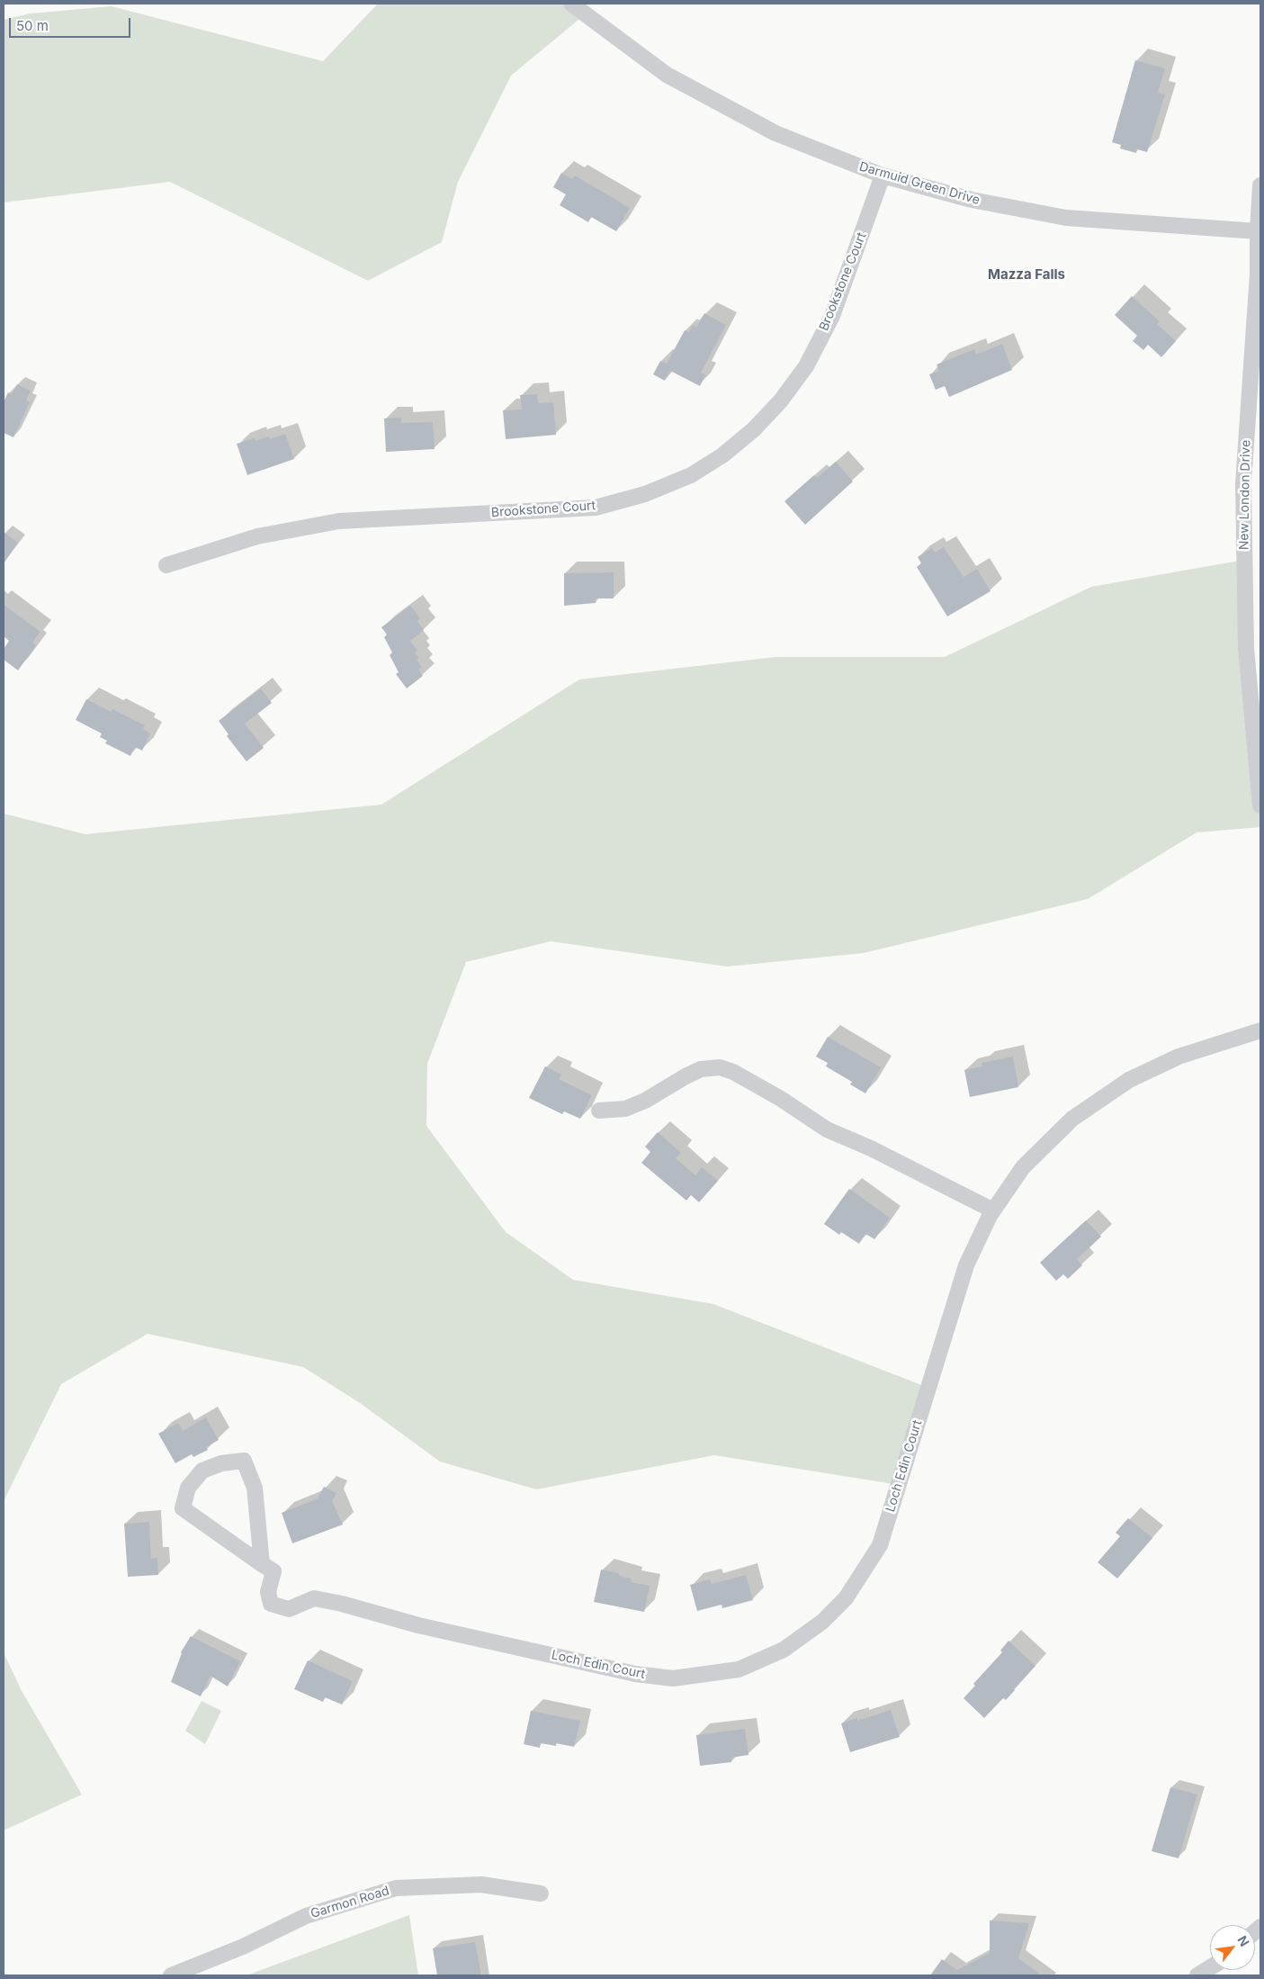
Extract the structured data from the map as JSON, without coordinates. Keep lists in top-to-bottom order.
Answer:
{
  "streets": {
    "street": [
      "Darmuid Green Drive",
      "Brookstone Court",
      "New London Drive",
      "Loch Edin Court",
      "Garmon Road"
    ]
  },
  "crossings": [
    ["Darmuid Green Drive", "Brookstone Court"],
    ["Darmuid Green Drive", "New London Drive"]
  ],
  "districts": ["Mazza Falls"],
  "scale_bar": "50 m",
  "north": "top right"
}
